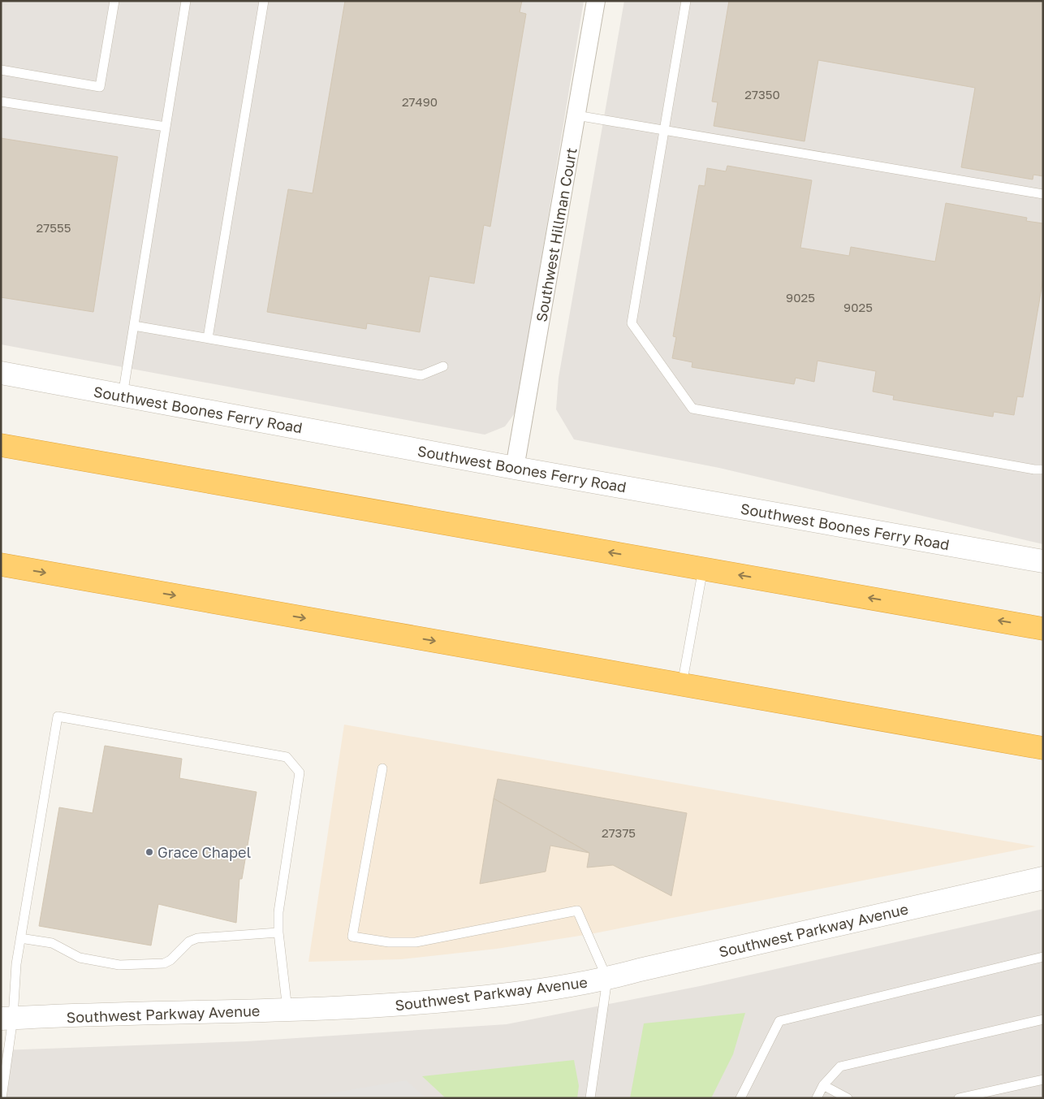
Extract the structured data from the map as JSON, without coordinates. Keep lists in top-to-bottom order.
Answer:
{
  "streets": {
    "street": ["Southwest Hillman Court", "Southwest Boones Ferry Road", "Southwest Parkway Avenue"]
  },
  "crossings": [
    ["Southwest Hillman Court", "Southwest Boones Ferry Road"]
  ],
  "places": ["Grace Chapel"],
  "house_numbers": [
    "27350",
    "27490",
    "27555",
    "9025",
    "9025",
    "27375"
  ]
}
